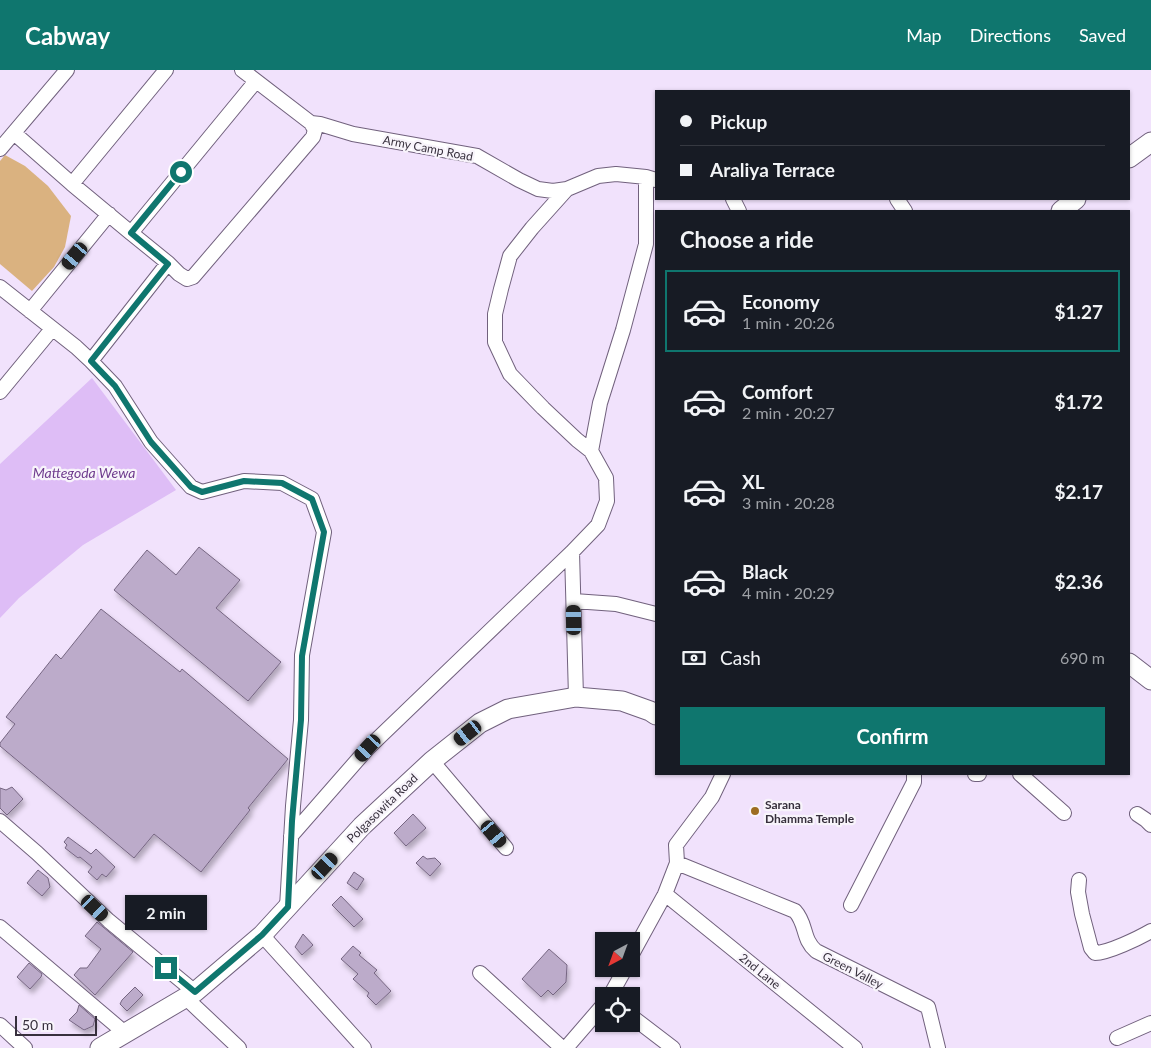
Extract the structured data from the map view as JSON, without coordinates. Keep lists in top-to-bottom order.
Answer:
{
  "streets": {
    "street": [
      "Army Camp Road",
      "Polgasowita Road",
      "Green Valley",
      "2nd Lane"
    ]
  },
  "water": ["Mattegoda Wewa"],
  "places": ["Sarana Dhamma Temple"],
  "scale_bar": "50 m",
  "north": "bottom left",
  "page": {
    "header": "Cabway",
    "nav": ["Map", "Directions", "Saved"],
    "banner": ["Pickup", "Araliya Terrace"],
    "heading": "Choose a ride",
    "list": [
      {
        "name": "Economy",
        "note": "1 min · 20:26",
        "value": "$1.27"
      },
      {
        "name": "Comfort",
        "note": "2 min · 20:27",
        "value": "$1.72"
      },
      {
        "name": "XL",
        "note": "3 min · 20:28",
        "value": "$2.17"
      },
      {
        "name": "Black",
        "note": "4 min · 20:29",
        "value": "$2.36"
      }
    ],
    "pay": ["Cash", "690 m"],
    "buttons": "Confirm",
    "bubble": "2 min",
    "scale": "50 m"
  }
}
